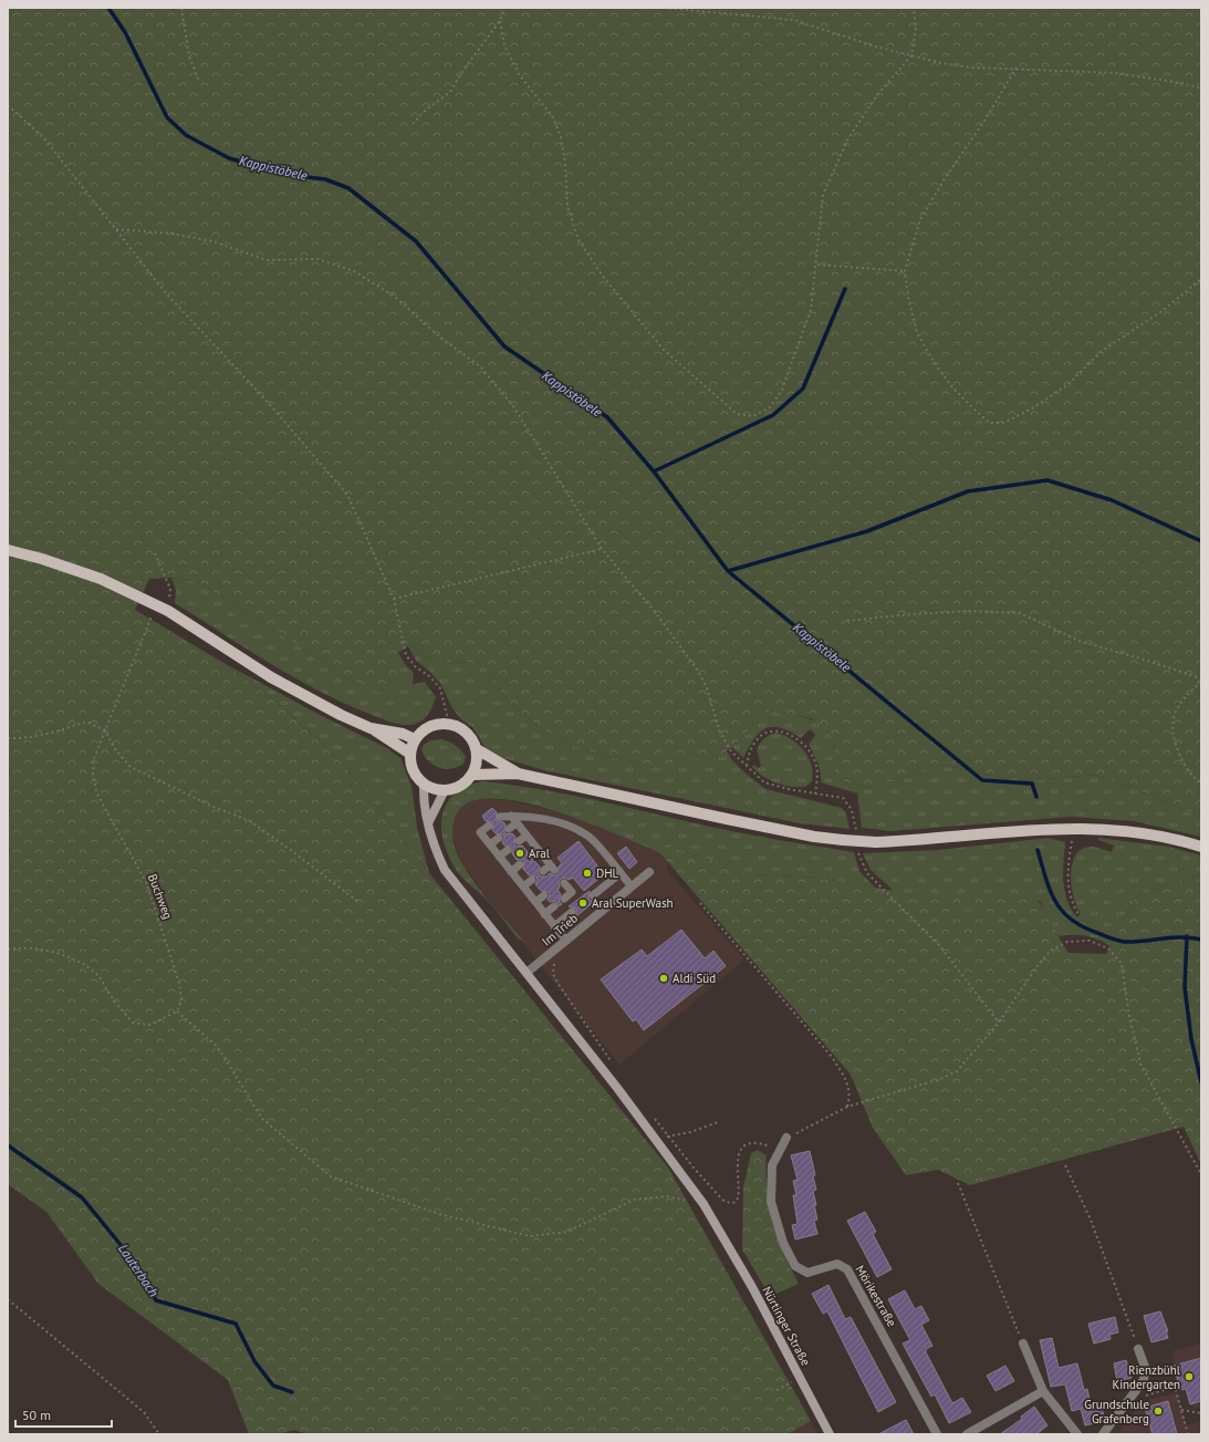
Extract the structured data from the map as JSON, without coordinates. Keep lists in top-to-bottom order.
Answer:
{
  "streets": {
    "street": ["Im Trieb", "Mörikestraße", "Nürtinger Straße"],
    "path": ["Buchweg"]
  },
  "crossings": [
    ["Im Trieb", "Nürtinger Straße"]
  ],
  "water": ["Kappistöbele", "Lauterbach"],
  "places": [
    "Aral",
    "DHL",
    "Aral SuperWash",
    "Aldi Süd",
    "Rienzbühl Kindergarten",
    "Grundschule Grafenberg"
  ],
  "scale_bar": "50 m"
}
